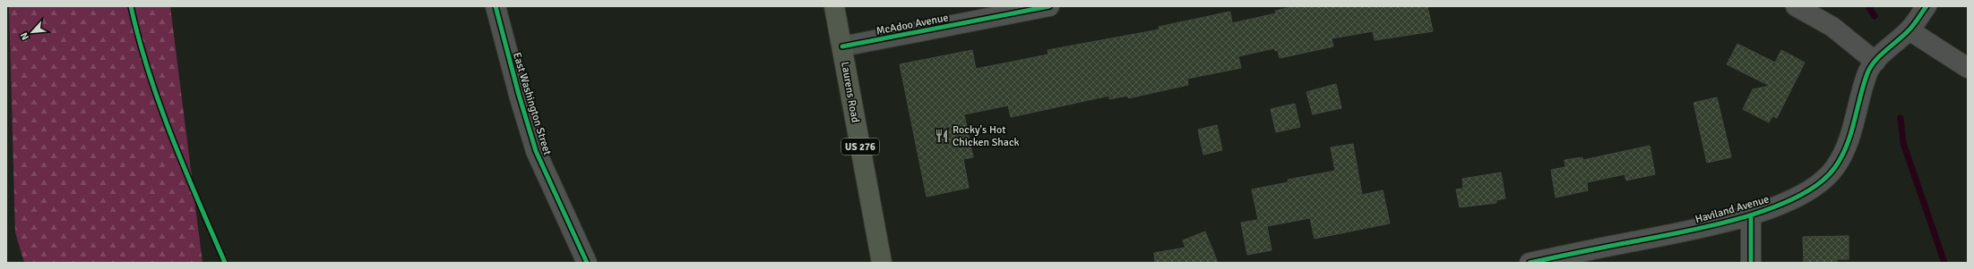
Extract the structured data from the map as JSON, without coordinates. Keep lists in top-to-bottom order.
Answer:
{
  "streets": {
    "main road": ["Laurens Road", "US 276"],
    "street": ["McAdoo Avenue", "East Washington Street", "Haviland Avenue"]
  },
  "crossings": [
    ["McAdoo Avenue", "Laurens Road"]
  ],
  "places": {
    "restaurant": ["Rocky's Hot Chicken Shack"]
  },
  "north": "bottom left"
}
